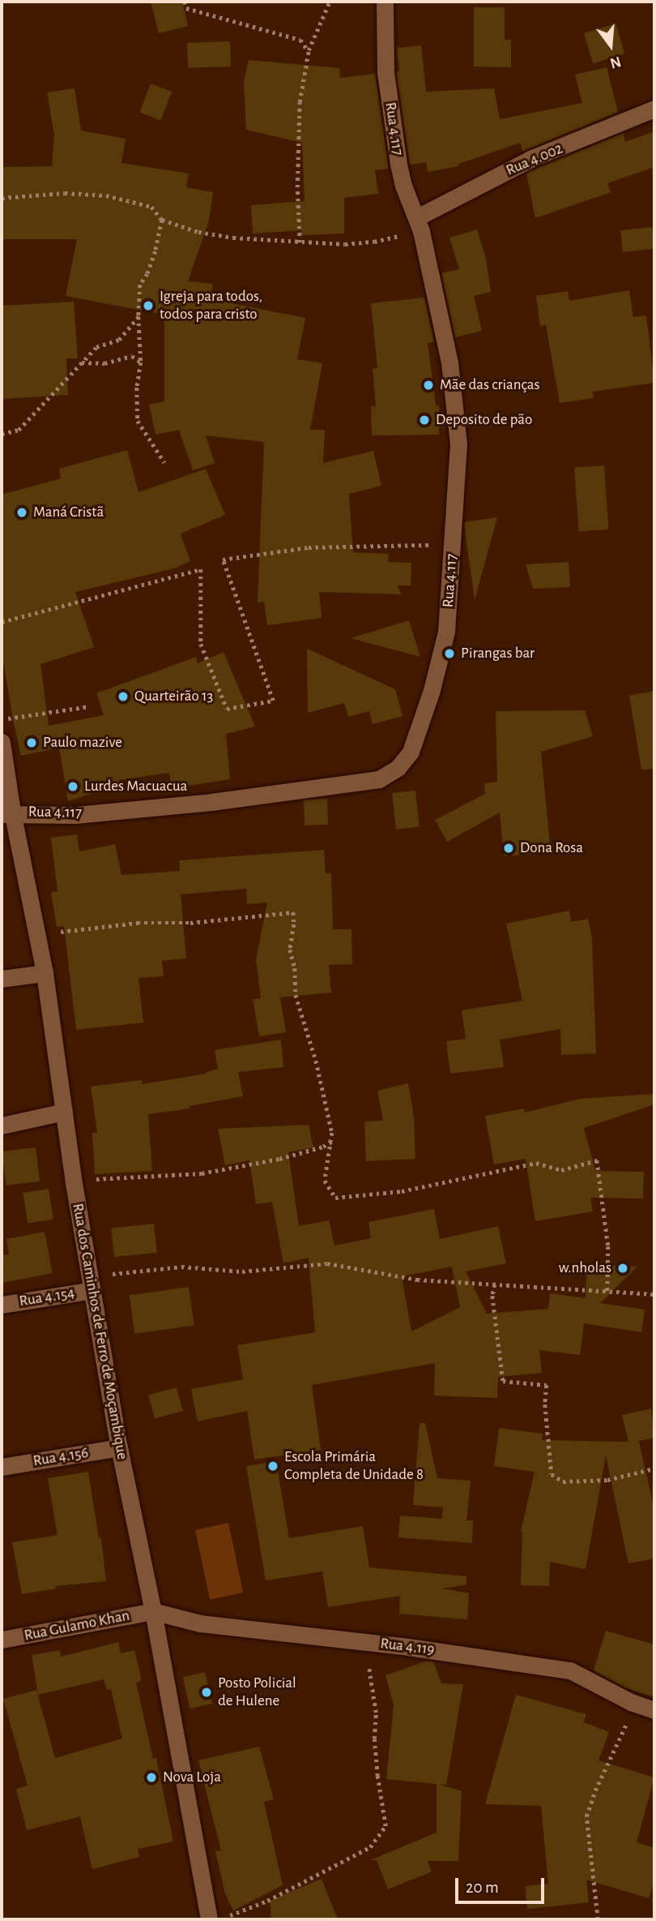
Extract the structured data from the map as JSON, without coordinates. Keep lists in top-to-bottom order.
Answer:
{
  "streets": {
    "street": [
      "Rua 4.117",
      "Rua 4.002",
      "Rua 4.154",
      "Rua dos Caminhos de Ferro de Moçambique",
      "Rua 4.156",
      "Rua Gulamo Khan",
      "Rua 4.119"
    ]
  },
  "crossings": [
    ["Rua 4.117", "Rua 4.002"],
    ["Rua 4.117", "Rua dos Caminhos de Ferro de Moçambique"],
    ["Rua 4.154", "Rua dos Caminhos de Ferro de Moçambique"],
    ["Rua dos Caminhos de Ferro de Moçambique", "Rua 4.156"],
    ["Rua dos Caminhos de Ferro de Moçambique", "Rua Gulamo Khan"],
    ["Rua dos Caminhos de Ferro de Moçambique", "Rua 4.119"],
    ["Rua Gulamo Khan", "Rua 4.119"]
  ],
  "places": [
    "Igreja para todos, todos para cristo",
    "Mãe das crianças",
    "Deposito de pão",
    "Maná Cristã",
    "Pirangas bar",
    "Quarteirão 13",
    "Paulo mazive",
    "Lurdes Macuacua",
    "Dona Rosa",
    "w.nholas",
    "Escola Primária Completa de Unidade 8",
    "Posto Policial de Hulene",
    "Nova Loja"
  ],
  "scale_bar": "20 m",
  "north": "bottom"
}
